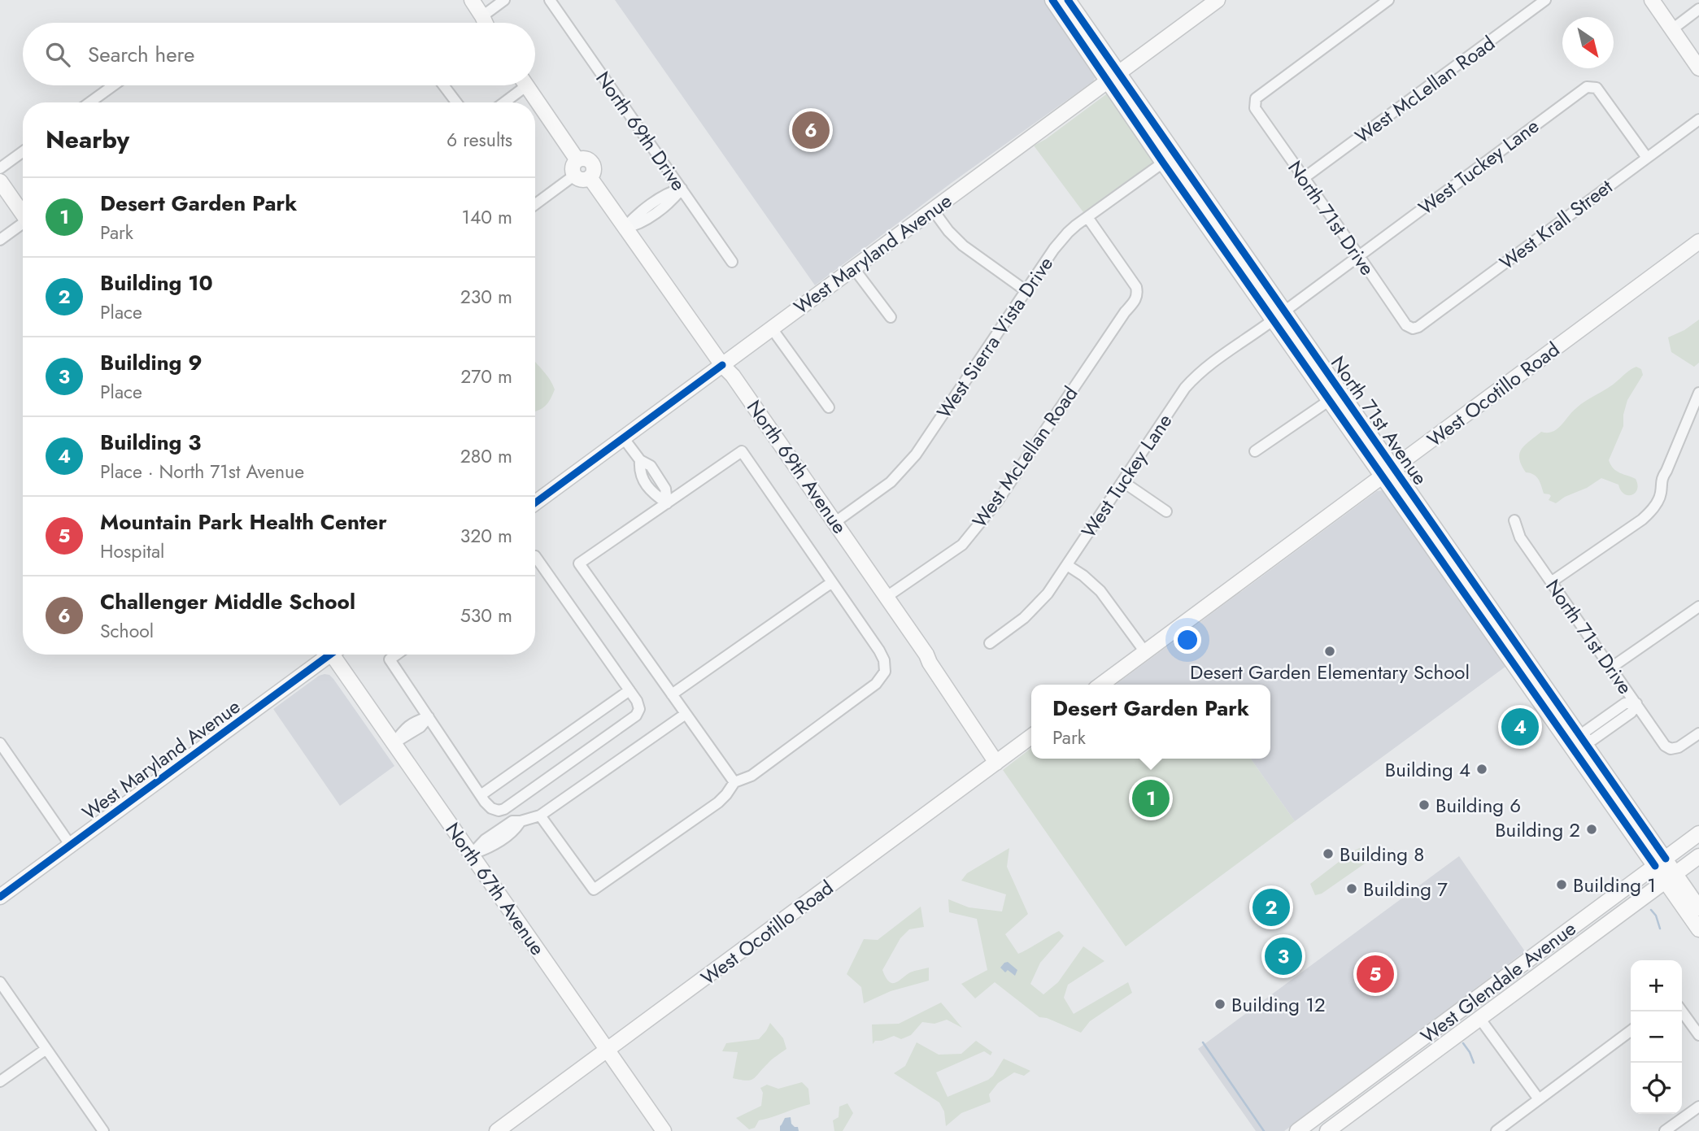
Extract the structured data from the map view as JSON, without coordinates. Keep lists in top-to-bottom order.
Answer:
{
  "streets": {
    "street": [
      "West McLellan Road",
      "North 69th Drive",
      "West Tuckey Lane",
      "North 71st Drive",
      "West Krall Street",
      "West Maryland Avenue",
      "West Sierra Vista Drive",
      "West Ocotillo Road",
      "North 71st Avenue",
      "North 69th Avenue",
      "North 67th Avenue",
      "West Glendale Avenue"
    ]
  },
  "crossings": [
    ["West McLellan Road", "North 71st Drive"],
    ["West McLellan Road", "West Sierra Vista Drive"],
    ["West McLellan Road", "North 69th Avenue"],
    ["West Tuckey Lane", "North 71st Drive"],
    ["West Tuckey Lane", "West Krall Street"],
    ["West Tuckey Lane", "North 71st Avenue"],
    ["North 71st Drive", "West Krall Street"],
    ["West Maryland Avenue", "North 71st Avenue"],
    ["West Maryland Avenue", "North 69th Avenue"],
    ["West Sierra Vista Drive", "North 71st Avenue"],
    ["West Sierra Vista Drive", "North 69th Avenue"],
    ["West Ocotillo Road", "North 71st Avenue"],
    ["West Ocotillo Road", "North 69th Avenue"],
    ["West Ocotillo Road", "North 67th Avenue"],
    ["North 71st Avenue", "West Glendale Avenue"]
  ],
  "places": [
    "Desert Garden Elementary School",
    "Building 4",
    "Building 6",
    "Building 2",
    "Building 8",
    "Building 1",
    "Building 7",
    "Building 12"
  ],
  "north": "bottom right",
  "page": {
    "search": "Search here",
    "heading": ["Nearby", "6 results"],
    "pins": [
      "6",
      "4",
      "1",
      "2",
      "3",
      "5"
    ],
    "list": [
      {
        "mark": "1",
        "name": "Desert Garden Park",
        "note": "Park",
        "value": "140 m"
      },
      {
        "mark": "2",
        "name": "Building 10",
        "note": "Place",
        "value": "230 m"
      },
      {
        "mark": "3",
        "name": "Building 9",
        "note": "Place",
        "value": "270 m"
      },
      {
        "mark": "4",
        "name": "Building 3",
        "note": "Place · North 71st Avenue",
        "value": "280 m"
      },
      {
        "mark": "5",
        "name": "Mountain Park Health Center",
        "note": "Hospital",
        "value": "320 m"
      },
      {
        "mark": "6",
        "name": "Challenger Middle School",
        "note": "School",
        "value": "530 m"
      }
    ],
    "popup": ["Desert Garden Park", "Park"],
    "map_buttons": ["+", "−"]
  }
}
